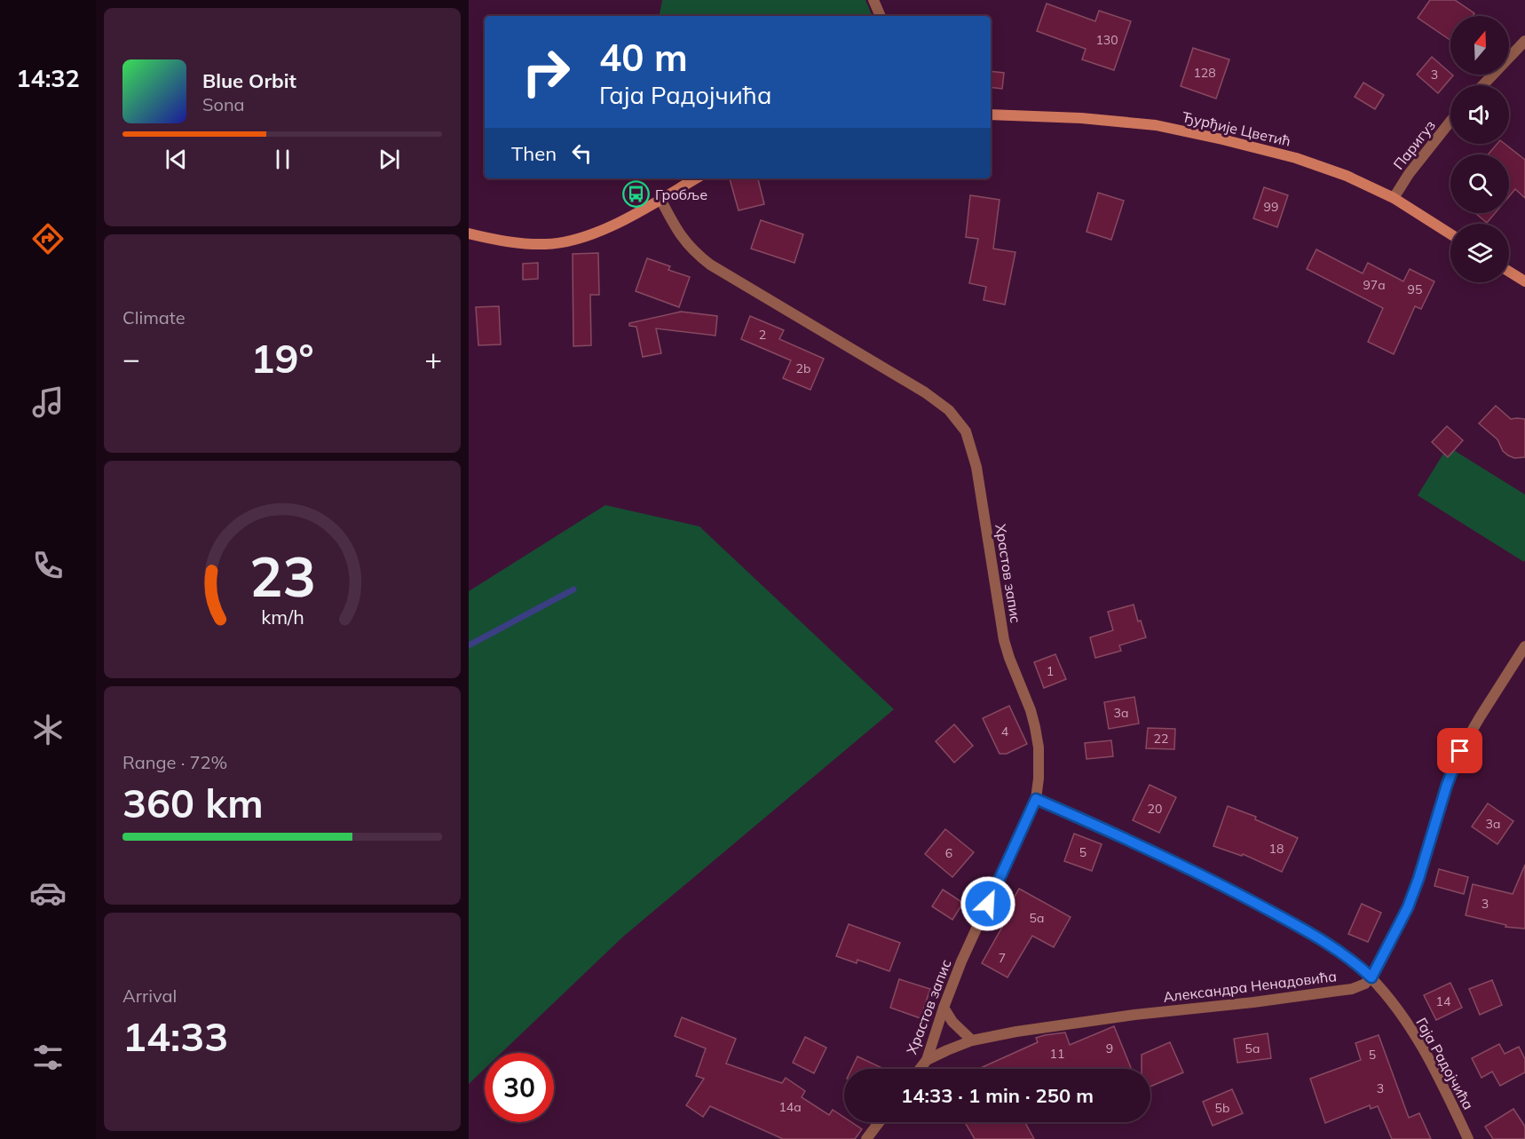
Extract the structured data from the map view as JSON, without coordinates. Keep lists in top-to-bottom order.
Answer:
{
  "streets": {
    "street": [
      "Ђурђије Цветић",
      "Паригуз",
      "Храстов запис",
      "Александра Ненадовића",
      "Гаја Радојчића"
    ]
  },
  "crossings": [
    ["Ђурђије Цветић", "Паригуз"],
    ["Храстов запис", "Александра Ненадовића"],
    ["Храстов запис", "Гаја Радојчића"],
    ["Александра Ненадовића", "Гаја Радојчића"]
  ],
  "places": {
    "bus stop": ["Гробље"]
  },
  "house_numbers": [
    "130",
    "128",
    "3",
    "99",
    "97a",
    "95",
    "2",
    "2b",
    "1",
    "3a",
    "4",
    "22",
    "20",
    "3a",
    "18",
    "5",
    "6",
    "3",
    "5a",
    "7",
    "14",
    "9",
    "5a",
    "11",
    "5",
    "3",
    "14a",
    "5b"
  ],
  "north": "top",
  "page": {
    "tabs": "14:32",
    "turn": ["40 m", "Гаја Радојчића"],
    "song": ["Blue Orbit", "Sona"],
    "then": "Then",
    "tile": [
      "Climate",
      ["Range · 72%", "360 km"],
      ["Arrival", "14:33"]
    ],
    "heat": ["−", "19°", "+"],
    "limit": "30",
    "trip": "14:33 · 1 min · 250 m",
    "gauge": ["23", "km/h"]
  }
}
